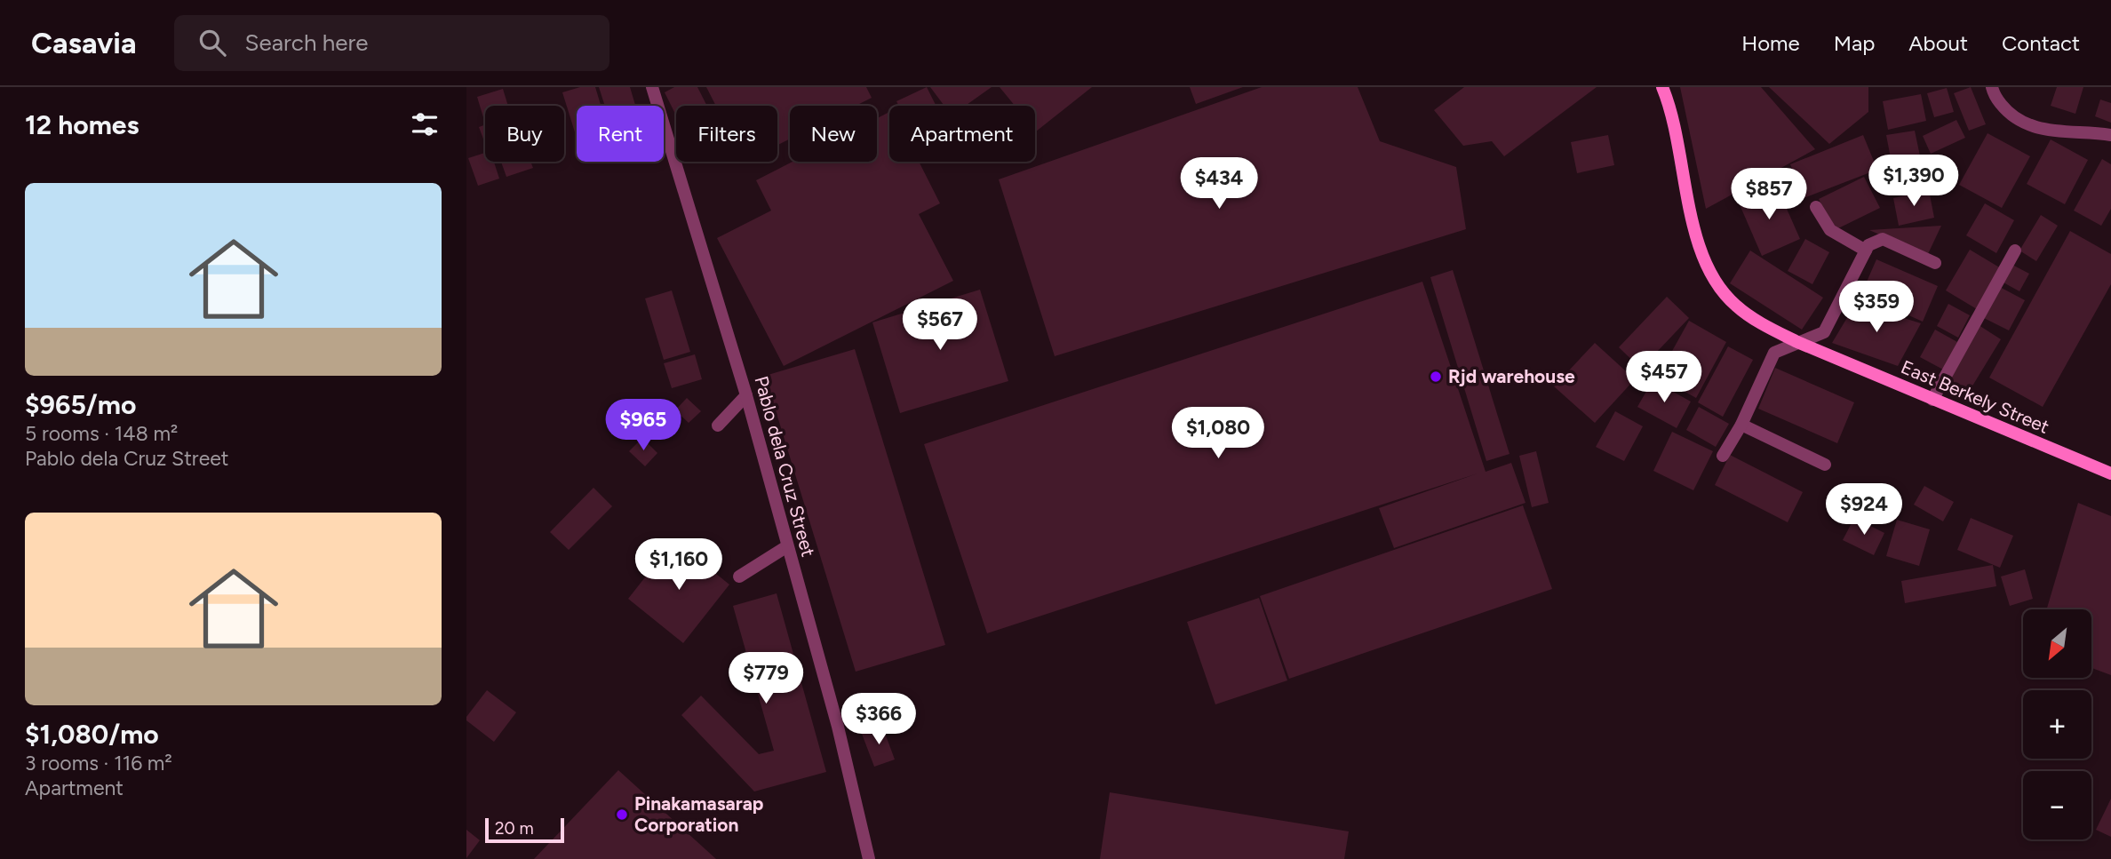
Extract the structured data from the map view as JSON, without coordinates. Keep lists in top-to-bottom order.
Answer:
{
  "streets": {
    "street": ["East Berkely Street", "Pablo dela Cruz Street"]
  },
  "places": ["Rjd warehouse", "Pinakamasarap Corporation"],
  "scale_bar": "20 m",
  "north": "bottom left",
  "page": {
    "header": "Casavia",
    "search": "Search here",
    "nav": [
      "Home",
      "Map",
      "About",
      "Contact"
    ],
    "heading": "12 homes",
    "chip": [
      "Buy",
      "Rent",
      "Filters",
      "New",
      "Apartment"
    ],
    "price": [
      "$1,390",
      "$434",
      "$857",
      "$359",
      "$567",
      "$457",
      "$965",
      "$1,080",
      "$924",
      "$1,160",
      "$779",
      "$366"
    ],
    "list": [
      {
        "name": "$965/mo",
        "note": "5 rooms · 148 m² · Pablo dela Cruz Street"
      },
      {
        "name": "$1,080/mo",
        "note": "3 rooms · 116 m² · Apartment"
      }
    ],
    "map_buttons": ["+", "−"],
    "scale": "20 m"
  }
}
